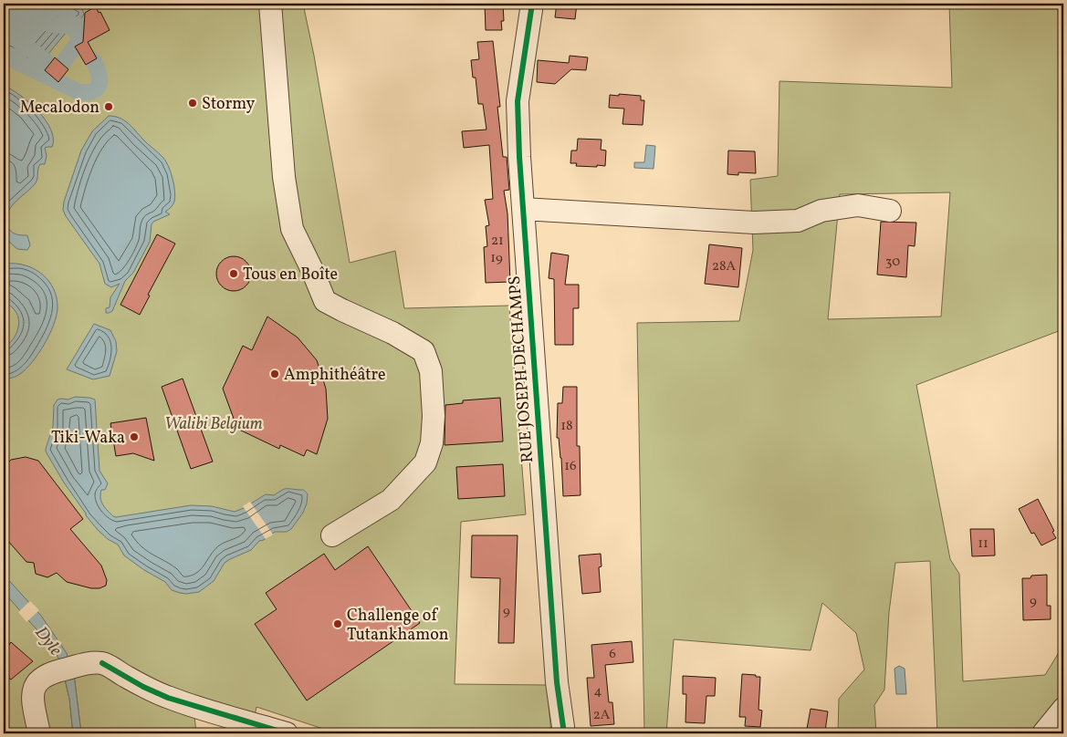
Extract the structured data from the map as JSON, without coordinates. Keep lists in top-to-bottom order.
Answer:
{
  "streets": {
    "street": ["RUE JOSEPH DECHAMPS"]
  },
  "water": ["Dyle"],
  "parks": ["Walibi Belgium"],
  "places": [
    "Stormy",
    "Mecalodon",
    "Tous en Boîte",
    "Amphithéâtre",
    "Tiki-Waka",
    "Challenge of Tutankhamon"
  ],
  "house_numbers": [
    "21",
    "19",
    "30",
    "28A",
    "18",
    "16",
    "11",
    "9",
    "9",
    "6",
    "4",
    "2A"
  ]
}
